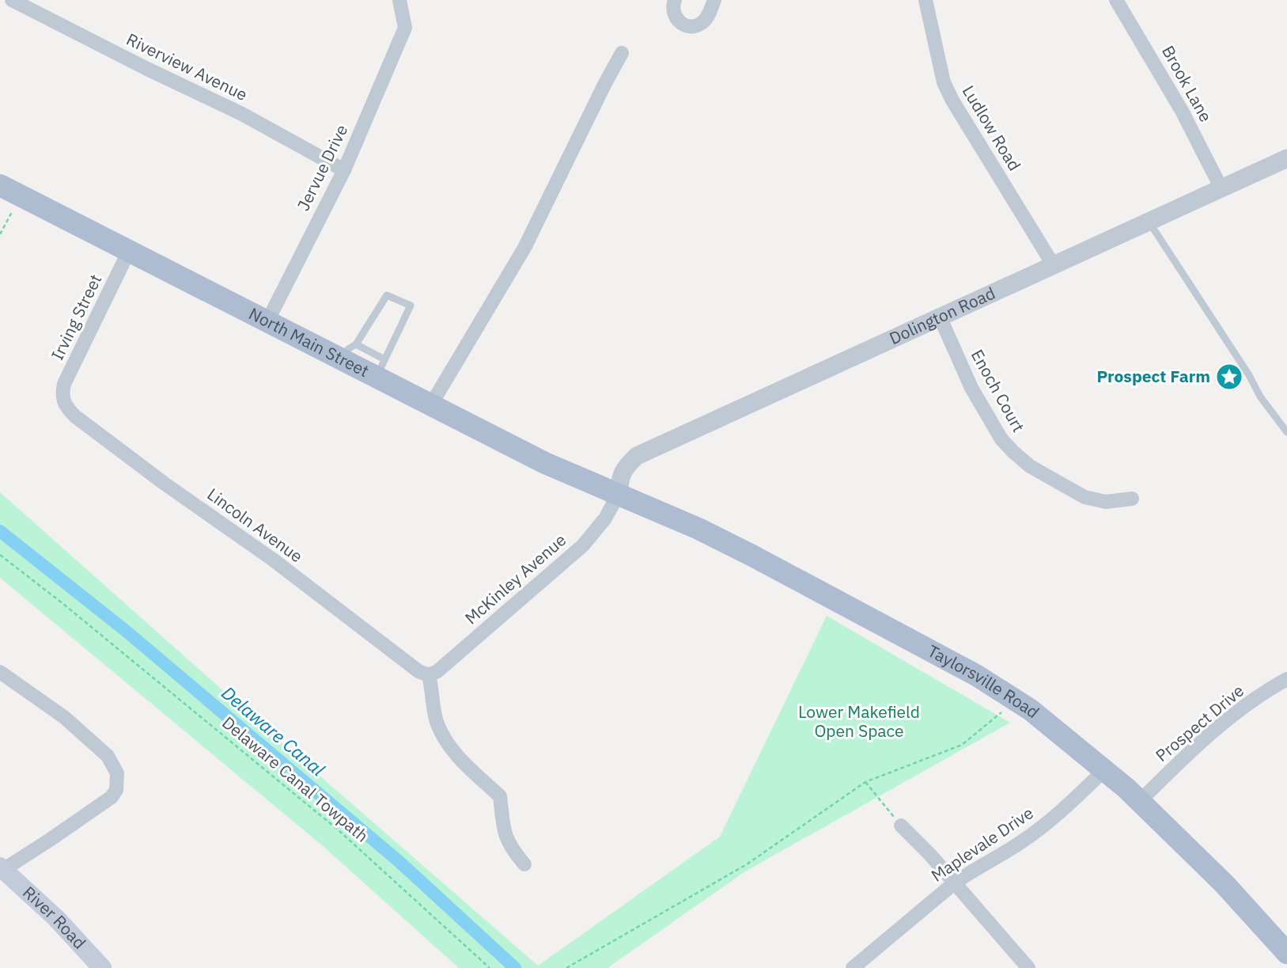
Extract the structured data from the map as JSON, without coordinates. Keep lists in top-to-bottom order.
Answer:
{
  "streets": {
    "main road": ["North Main Street", "Taylorsville Road", "River Road"],
    "street": [
      "Riverview Avenue",
      "Brook Lane",
      "Ludlow Road",
      "Jervue Drive",
      "Dolington Road",
      "Irving Street",
      "Enoch Court",
      "Lincoln Avenue",
      "McKinley Avenue",
      "Prospect Drive",
      "Maplevale Drive"
    ],
    "path": ["Delaware Canal Towpath"]
  },
  "crossings": [
    ["Riverview Avenue", "Jervue Drive"],
    ["Brook Lane", "Dolington Road"],
    ["Ludlow Road", "Dolington Road"],
    ["Jervue Drive", "North Main Street"],
    ["Dolington Road", "North Main Street"],
    ["Dolington Road", "Enoch Court"],
    ["Dolington Road", "McKinley Avenue"],
    ["Dolington Road", "Taylorsville Road"],
    ["Irving Street", "North Main Street"],
    ["Irving Street", "Lincoln Avenue"],
    ["North Main Street", "McKinley Avenue"],
    ["North Main Street", "Taylorsville Road"],
    ["Lincoln Avenue", "McKinley Avenue"],
    ["McKinley Avenue", "Taylorsville Road"],
    ["Taylorsville Road", "Prospect Drive"],
    ["Taylorsville Road", "Maplevale Drive"]
  ],
  "water": ["Delaware Canal"],
  "parks": ["Lower Makefield Open Space"],
  "places": {
    "place": ["Prospect Farm"]
  }
}
